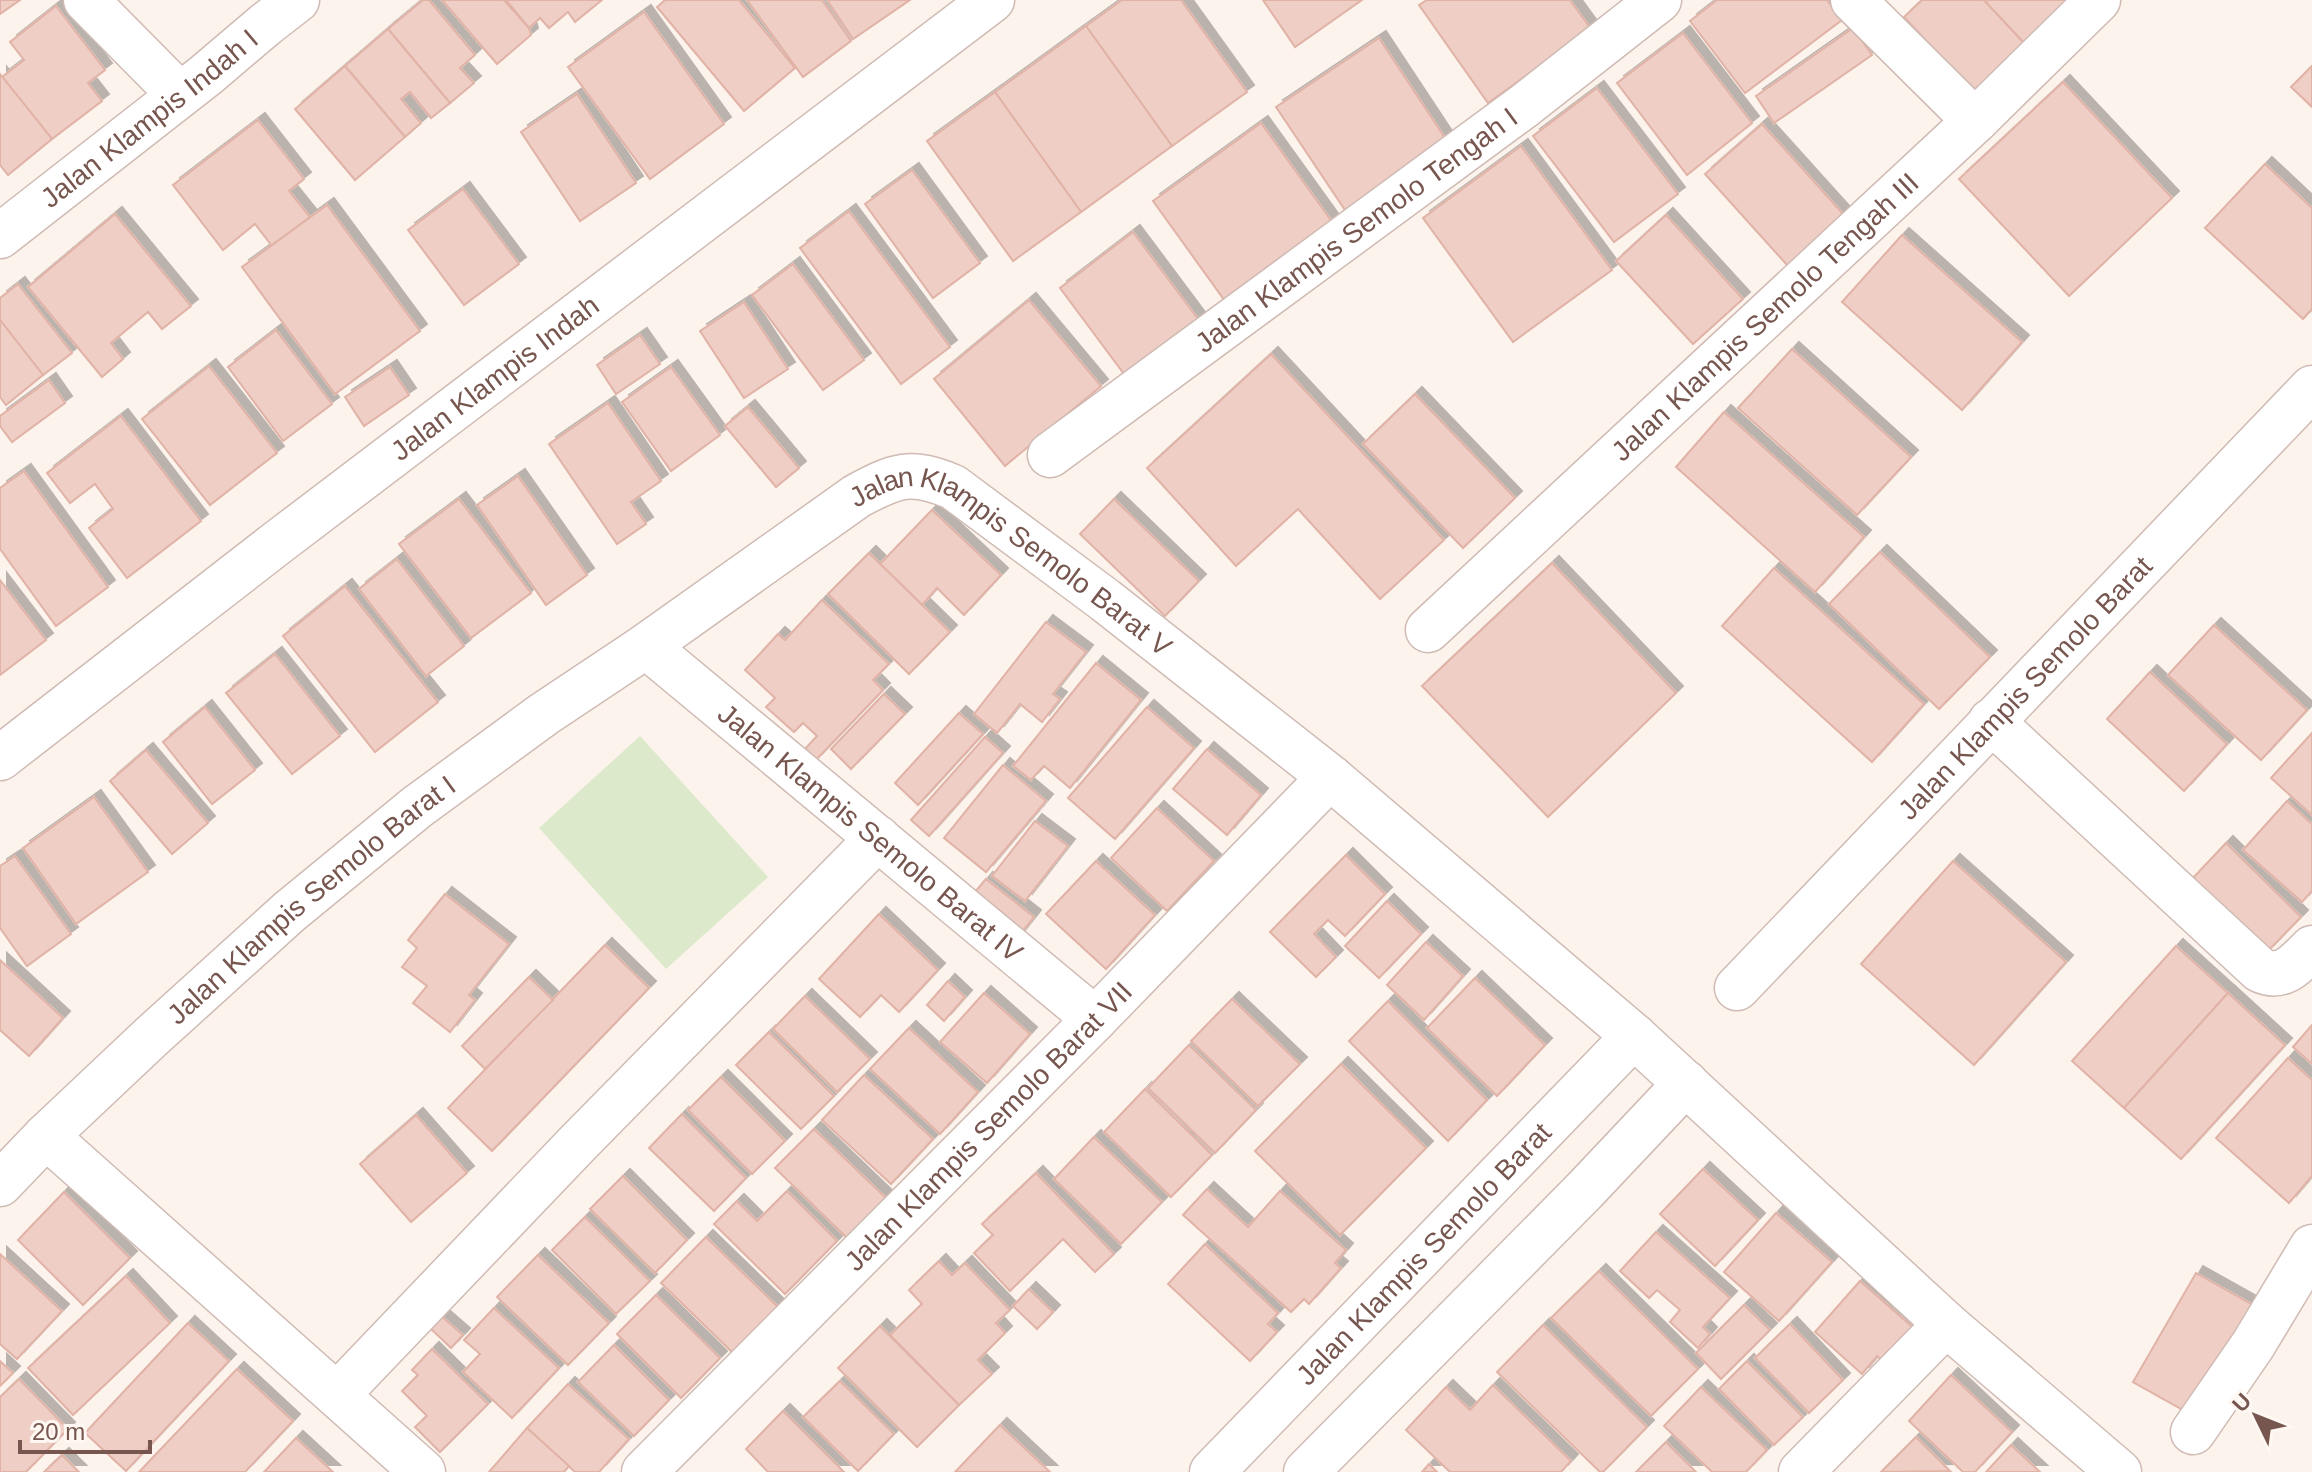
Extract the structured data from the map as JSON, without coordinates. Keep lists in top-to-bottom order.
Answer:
{
  "streets": {
    "street": [
      "Jalan Klampis Indah I",
      "Jalan Klampis Semolo Tengah I",
      "Jalan Klampis Semolo Tengah III",
      "Jalan Klampis Indah",
      "Jalan Klampis Semolo Barat V",
      "Jalan Klampis Semolo Barat",
      "Jalan Klampis Semolo Barat IV",
      "Jalan Klampis Semolo Barat I",
      "Jalan Klampis Semolo Barat VII"
    ]
  },
  "crossings": [
    ["Jalan Klampis Semolo Barat V", "Jalan Klampis Semolo Barat IV"],
    ["Jalan Klampis Semolo Barat V", "Jalan Klampis Semolo Barat I"],
    ["Jalan Klampis Semolo Barat V", "Jalan Klampis Semolo Barat VII"],
    ["Jalan Klampis Semolo Barat IV", "Jalan Klampis Semolo Barat I"],
    ["Jalan Klampis Semolo Barat IV", "Jalan Klampis Semolo Barat VII"]
  ],
  "scale_bar": "20 m",
  "north": "top left"
}
